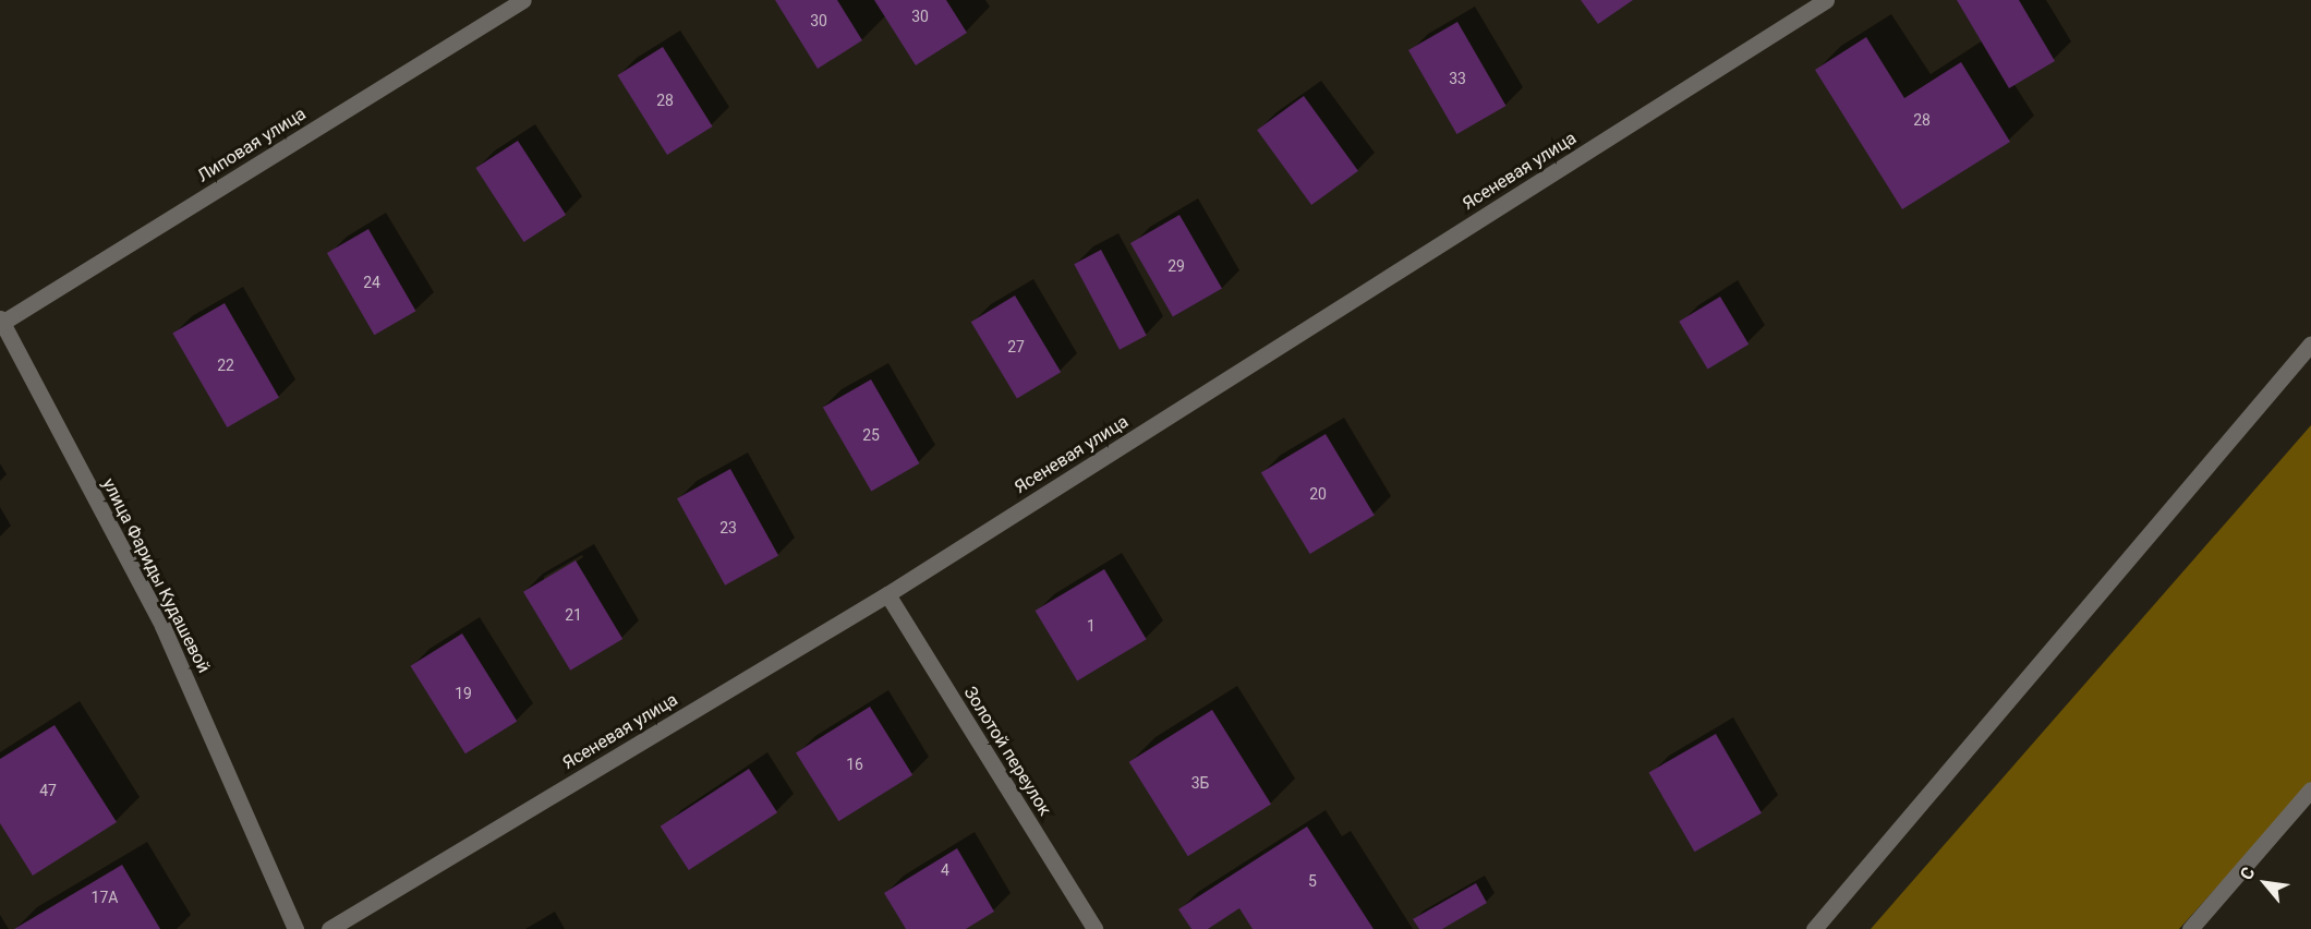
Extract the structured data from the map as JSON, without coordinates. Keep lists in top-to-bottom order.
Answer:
{
  "streets": {
    "street": [
      "Липовая улица",
      "Ясеневая улица",
      "улица Фариды Кудашевой",
      "Золотой переулок"
    ]
  },
  "crossings": [
    ["Липовая улица", "улица Фариды Кудашевой"],
    ["Ясеневая улица", "Золотой переулок"]
  ],
  "house_numbers": [
    "30",
    "30",
    "33",
    "28",
    "28",
    "29",
    "24",
    "27",
    "22",
    "25",
    "20",
    "23",
    "21",
    "1",
    "19",
    "16",
    "3Б",
    "47",
    "4",
    "5",
    "17А"
  ],
  "north": "top left"
}
